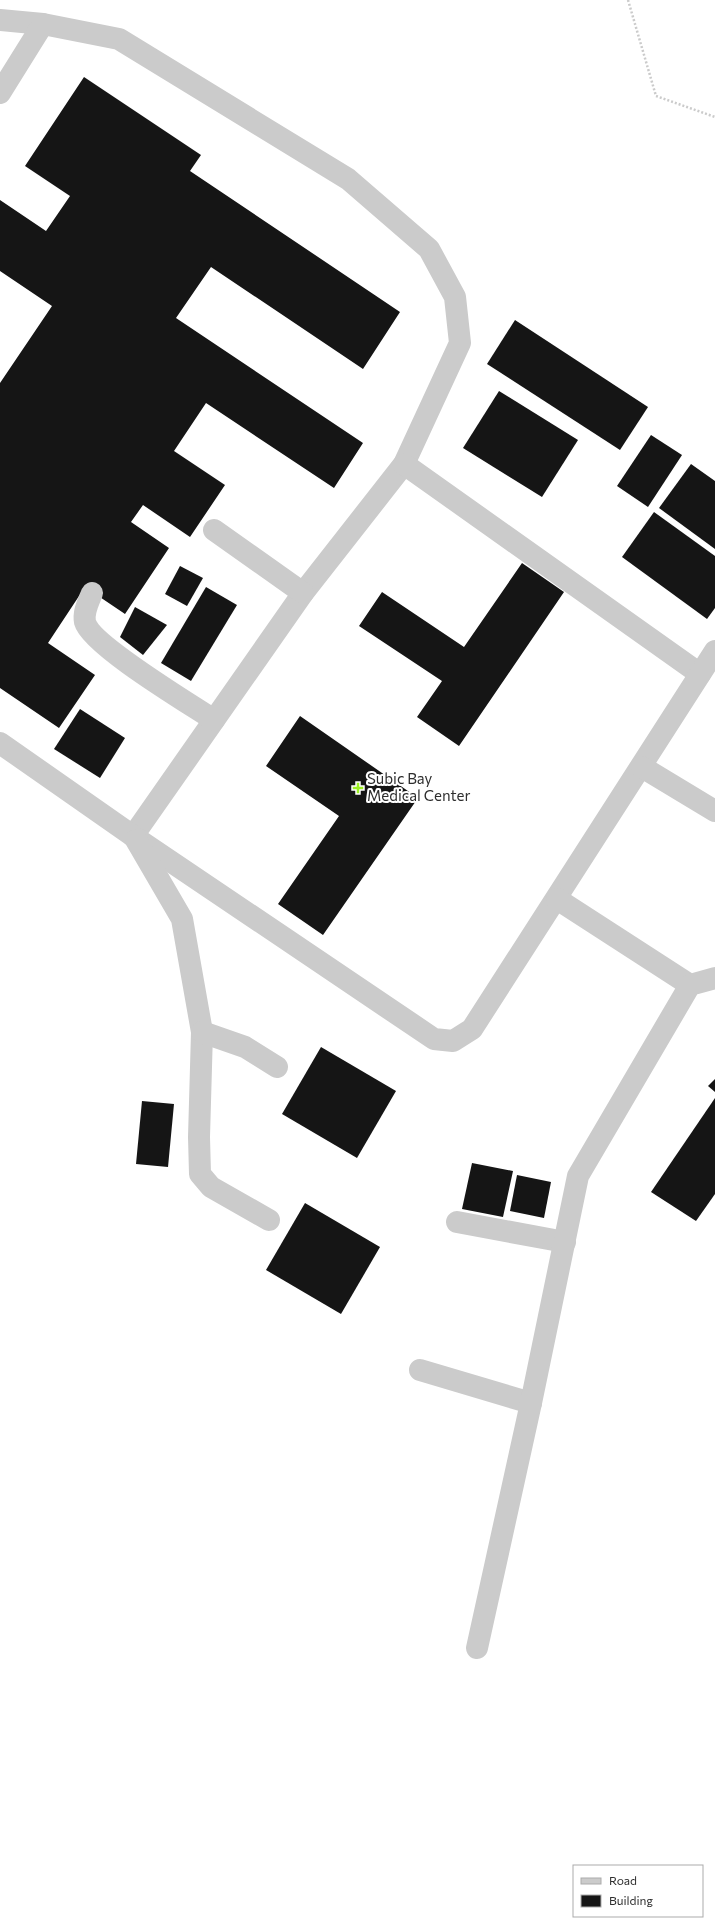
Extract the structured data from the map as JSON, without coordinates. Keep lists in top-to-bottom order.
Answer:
{
  "places": {
    "health": ["Subic Bay Medical Center"]
  },
  "legend": ["Road", "Building"]
}
